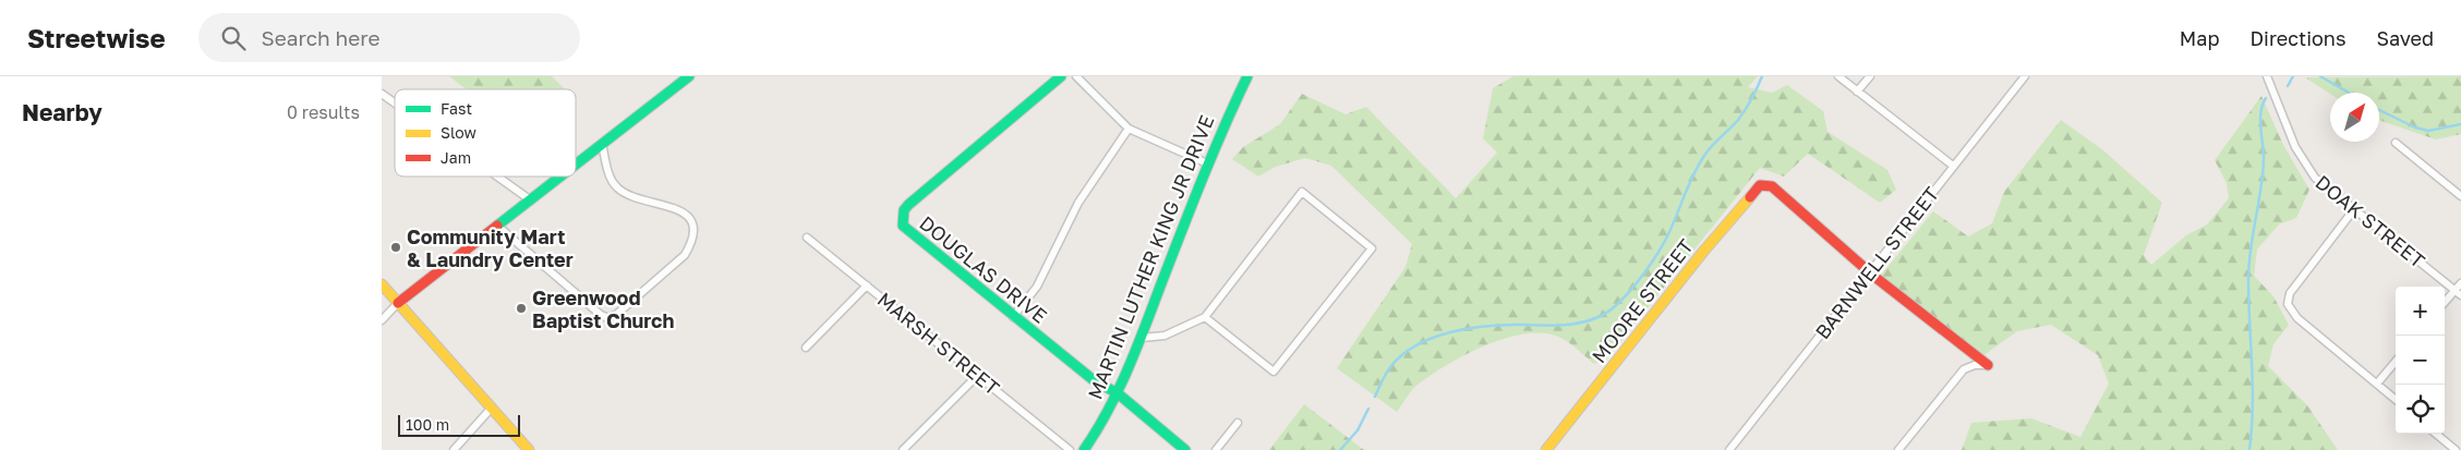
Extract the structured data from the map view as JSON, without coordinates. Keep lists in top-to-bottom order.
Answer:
{
  "streets": {
    "street": [
      "DOAK STREET",
      "MARTIN LUTHER KING JR DRIVE",
      "BARNWELL STREET",
      "DOUGLAS DRIVE",
      "MOORE STREET",
      "MARSH STREET"
    ]
  },
  "crossings": [
    ["MARTIN LUTHER KING JR DRIVE", "DOUGLAS DRIVE"],
    ["BARNWELL STREET", "MOORE STREET"]
  ],
  "places": ["Community Mart & Laundry Center", "Greenwood Baptist Church"],
  "legend": ["Fast", "Slow", "Jam"],
  "scale_bar": "100 m",
  "north": "top right",
  "page": {
    "header": "Streetwise",
    "search": "Search here",
    "nav": ["Map", "Directions", "Saved"],
    "heading": ["Nearby", "0 results"],
    "map_buttons": ["+", "−"],
    "scale": "100 m"
  }
}
